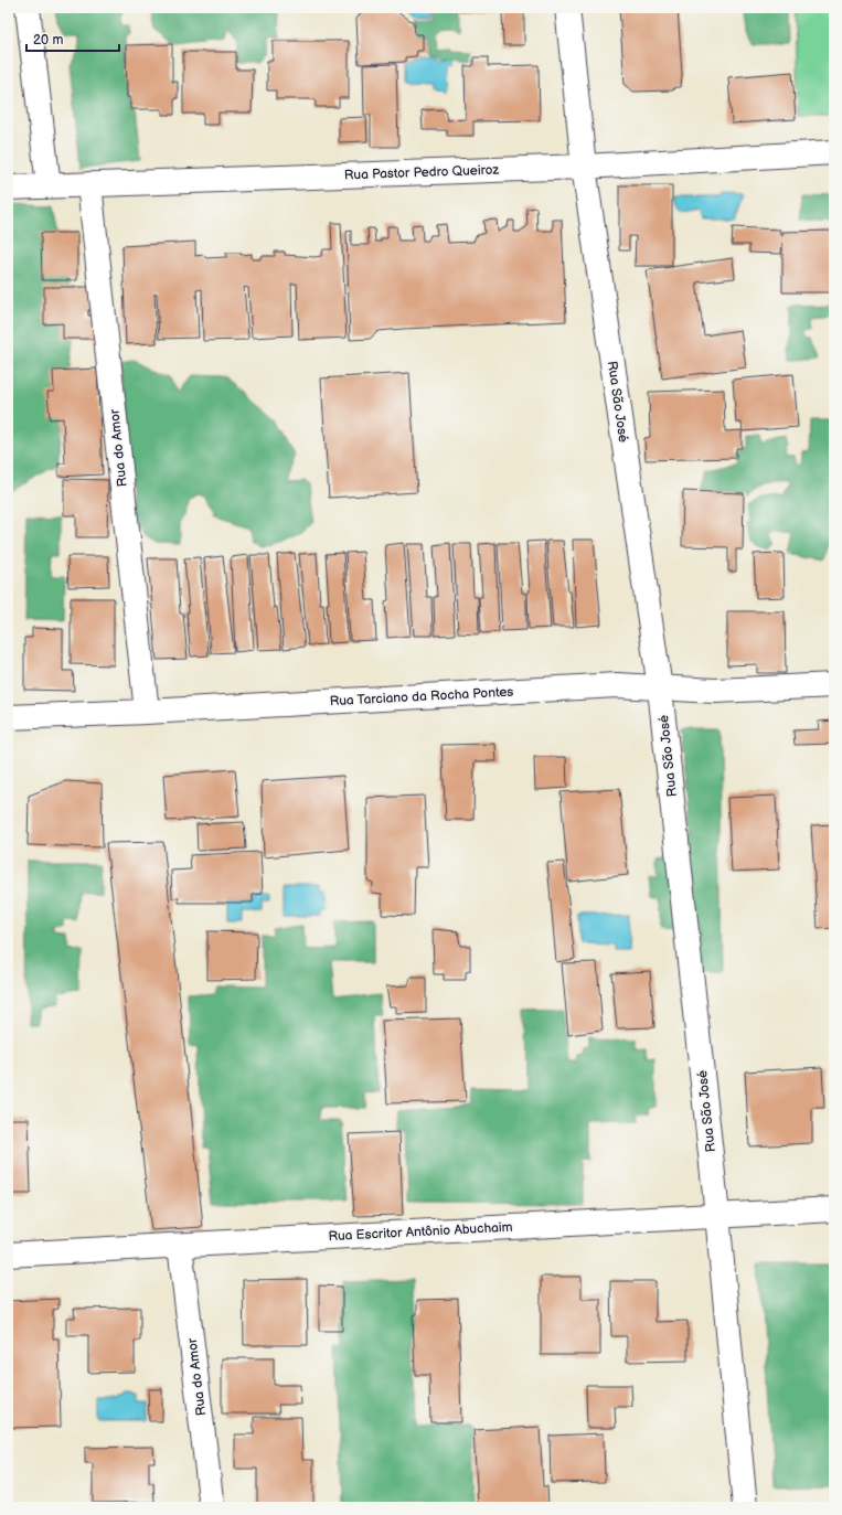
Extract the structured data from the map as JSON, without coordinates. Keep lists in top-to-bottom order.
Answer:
{
  "streets": {
    "street": [
      "Rua Pastor Pedro Queiroz",
      "Rua São José",
      "Rua do Amor",
      "Rua Tarciano da Rocha Pontes",
      "Rua Escritor Antônio Abuchaim"
    ]
  },
  "crossings": [
    ["Rua Pastor Pedro Queiroz", "Rua São José"],
    ["Rua Pastor Pedro Queiroz", "Rua do Amor"],
    ["Rua São José", "Rua Tarciano da Rocha Pontes"],
    ["Rua São José", "Rua Escritor Antônio Abuchaim"],
    ["Rua do Amor", "Rua Tarciano da Rocha Pontes"],
    ["Rua do Amor", "Rua Escritor Antônio Abuchaim"]
  ],
  "scale_bar": "20 m"
}
